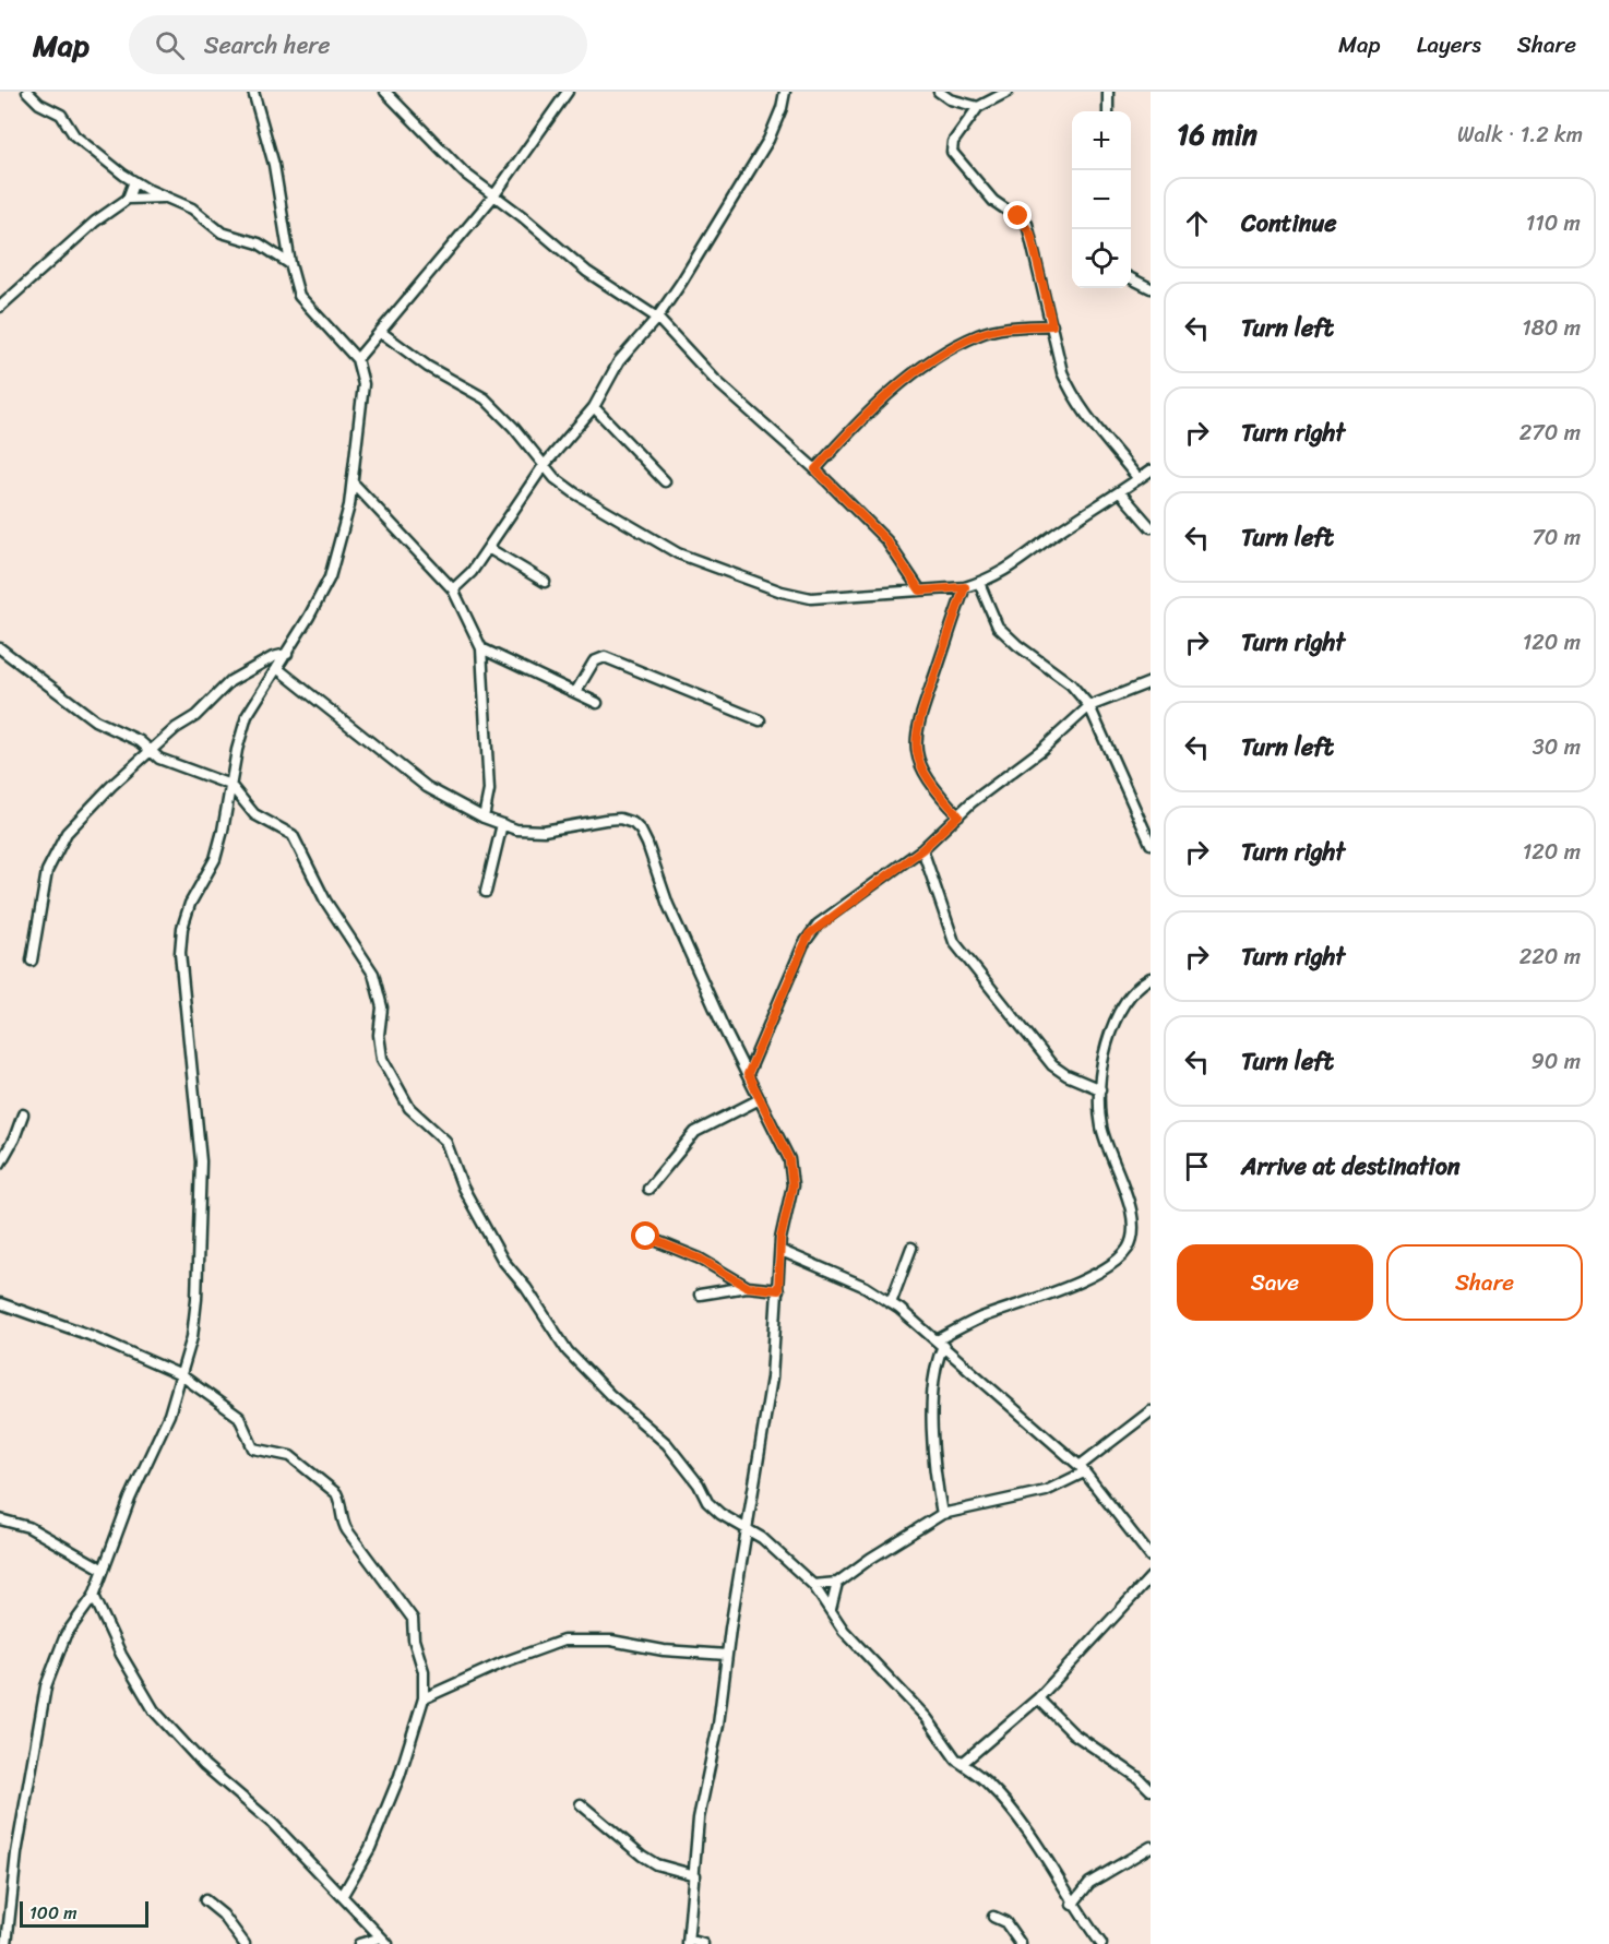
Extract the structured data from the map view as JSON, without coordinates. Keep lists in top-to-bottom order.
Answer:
{
  "scale_bar": "100 m",
  "page": {
    "header": "Map",
    "search": "Search here",
    "nav": ["Map", "Layers", "Share"],
    "heading": ["16 min", "Walk · 1.2 km"],
    "map_buttons": ["+", "−"],
    "list": [
      ["Continue", "110 m"],
      ["Turn left", "180 m"],
      ["Turn right", "270 m"],
      ["Turn left", "70 m"],
      ["Turn right", "120 m"],
      ["Turn left", "30 m"],
      ["Turn right", "120 m"],
      ["Turn right", "220 m"],
      ["Turn left", "90 m"],
      "Arrive at destination"
    ],
    "buttons": ["Save", "Share"],
    "scale": "100 m"
  }
}
